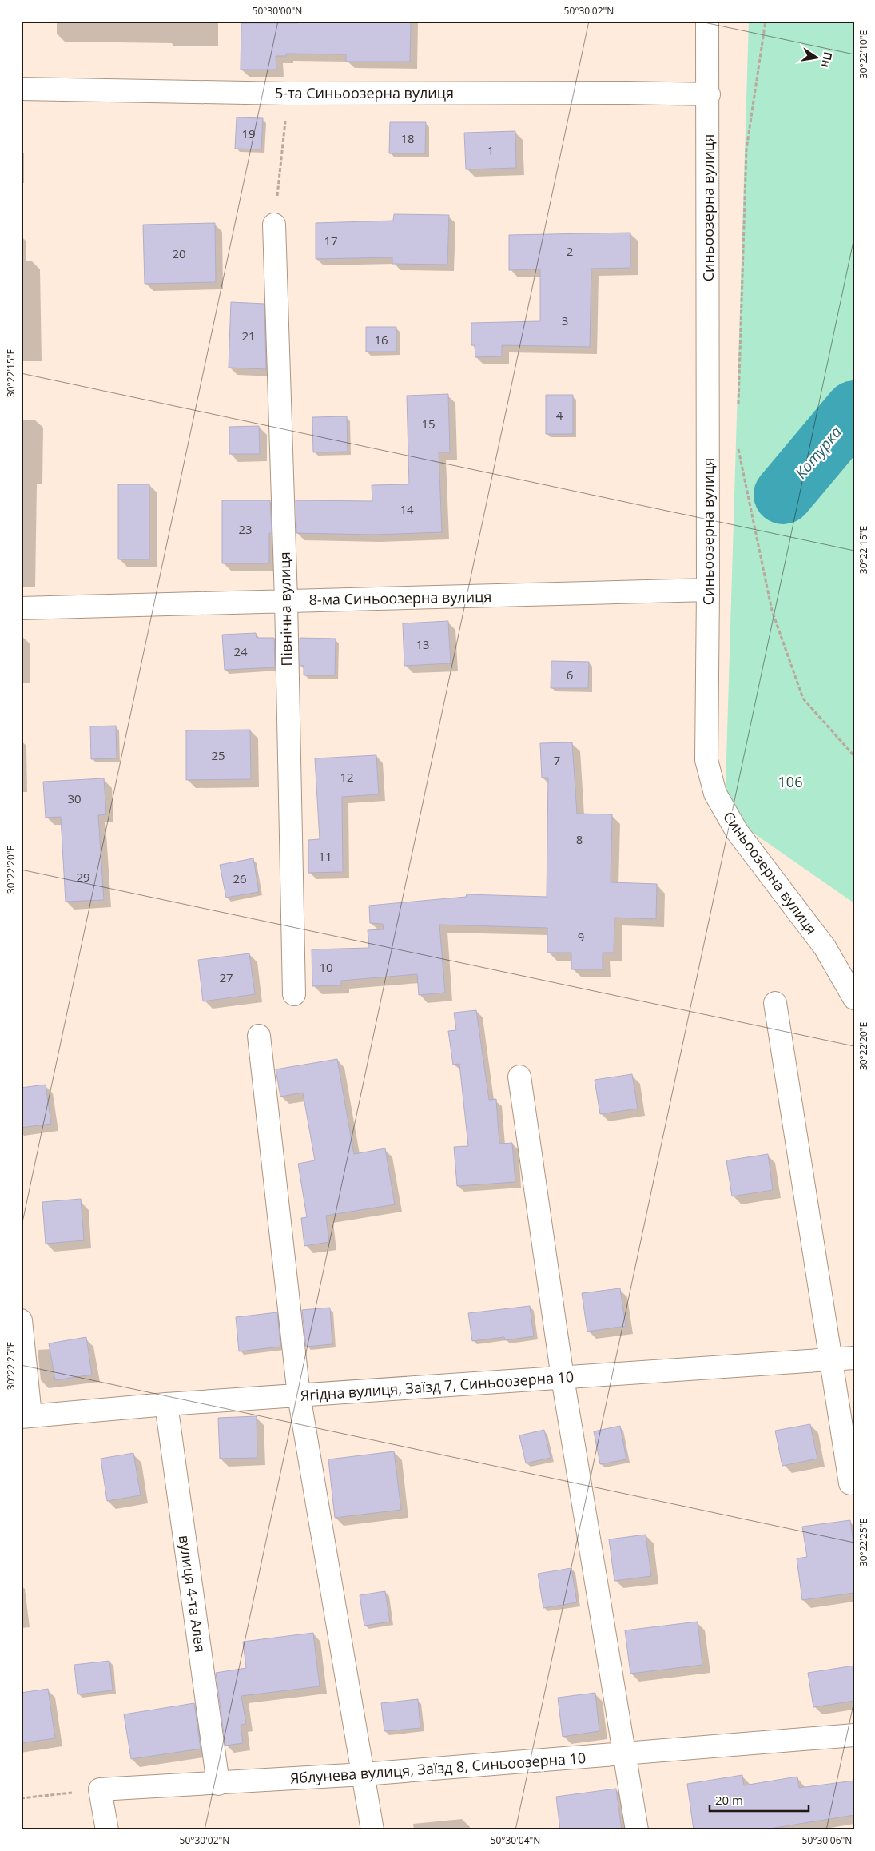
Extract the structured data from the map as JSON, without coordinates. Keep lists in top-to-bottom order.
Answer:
{
  "streets": {
    "street": [
      "5-та Синьоозерна вулиця",
      "Синьоозерна вулиця",
      "8-ма Синьоозерна вулиця",
      "Північна вулиця",
      "Ягідна вулиця, Заїзд 7, Синьоозерна 10",
      "вулиця 4-та Алея",
      "Яблунева вулиця, Заїзд 8, Синьоозерна 10"
    ]
  },
  "crossings": [
    ["5-та Синьоозерна вулиця", "Синьоозерна вулиця"],
    ["Синьоозерна вулиця", "8-ма Синьоозерна вулиця"],
    ["8-ма Синьоозерна вулиця", "Північна вулиця"],
    ["Ягідна вулиця, Заїзд 7, Синьоозерна 10", "вулиця 4-та Алея"],
    ["вулиця 4-та Алея", "Яблунева вулиця, Заїзд 8, Синьоозерна 10"]
  ],
  "water": ["Котурка"],
  "parks": ["106"],
  "house_numbers": [
    "19",
    "18",
    "1",
    "17",
    "2",
    "20",
    "3",
    "21",
    "16",
    "4",
    "15",
    "14",
    "23",
    "13",
    "24",
    "6",
    "25",
    "7",
    "12",
    "30",
    "8",
    "11",
    "29",
    "26",
    "9",
    "10",
    "27"
  ],
  "scale_bar": "20 m",
  "north": "right",
  "coordinates": [
    "50°30'00\"N",
    "50°30'02\"N",
    "30°22'10\"E",
    "30°22'15\"E",
    "30°22'20\"E",
    "30°22'25\"E",
    "50°30'04\"N",
    "50°30'06\"N"
  ]
}
